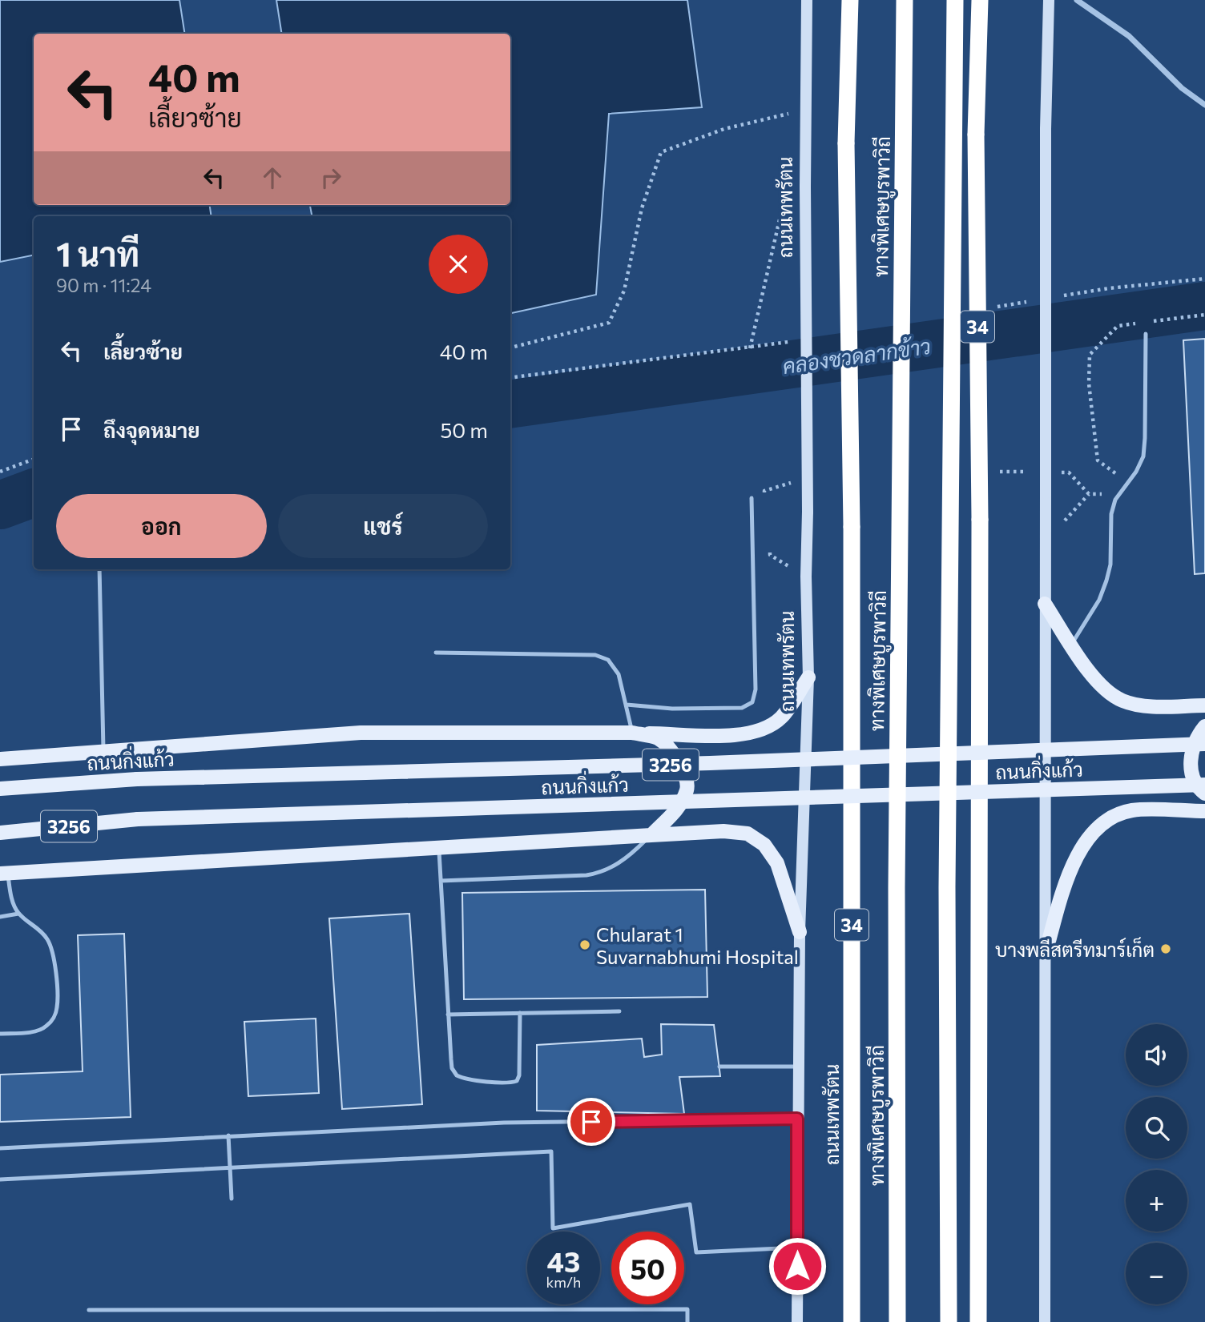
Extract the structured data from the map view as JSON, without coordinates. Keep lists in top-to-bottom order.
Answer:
{
  "streets": {
    "highway": ["ทางพิเศษบูรพาวิถี", "ถนนเทพรัตน", "34"],
    "main road": ["ถนนกิ่งแก้ว", "3256"]
  },
  "water": ["คลองชวดลากข้าว"],
  "places": ["Chularat 1 Suvarnabhumi Hospital", "บางพลีสตรีทมาร์เก็ต"],
  "page": {
    "turn": ["40 m", "เลี้ยวซ้าย"],
    "heading": ["1 นาที", "90 m · 11:24"],
    "list": [
      {
        "name": "เลี้ยวซ้าย",
        "value": "40 m"
      },
      {
        "name": "ถึงจุดหมาย",
        "value": "50 m"
      }
    ],
    "buttons": ["ออก", "แชร์"],
    "map_buttons": ["+", "−"],
    "speed": "43 km/h",
    "limit": "50"
  }
}
